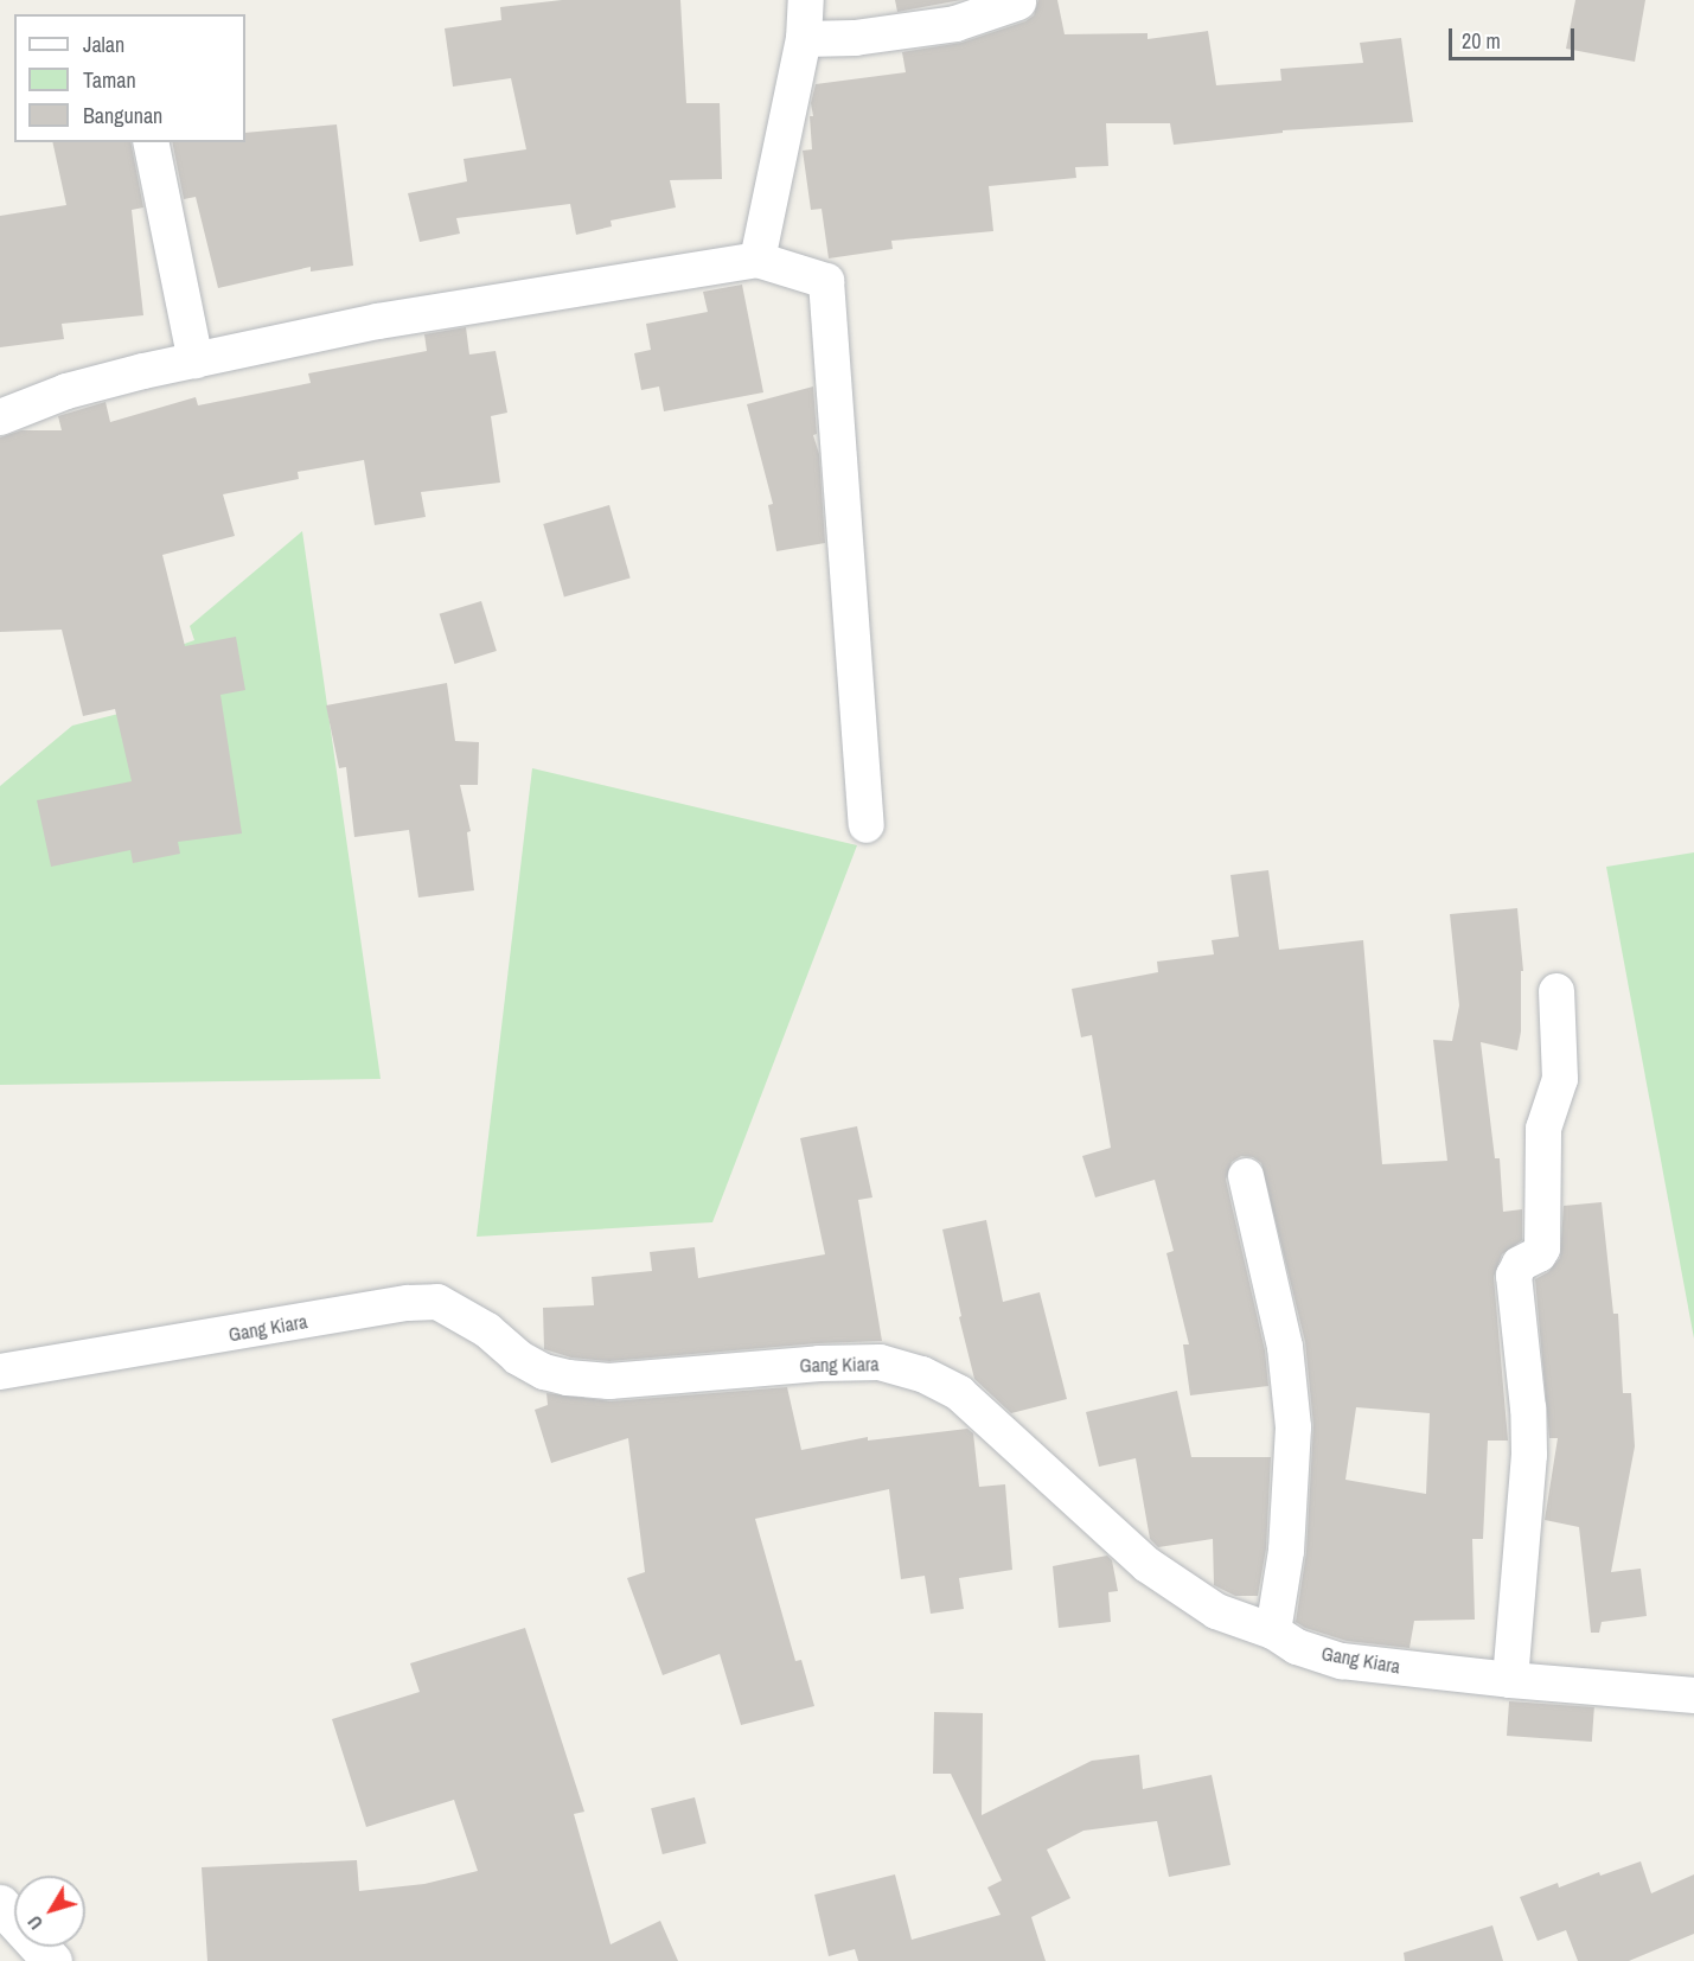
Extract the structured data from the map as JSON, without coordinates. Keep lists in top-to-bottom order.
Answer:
{
  "streets": {
    "street": ["Gang Kiara"]
  },
  "legend": ["Jalan", "Taman", "Bangunan"],
  "scale_bar": "20 m",
  "north": "bottom left"
}
